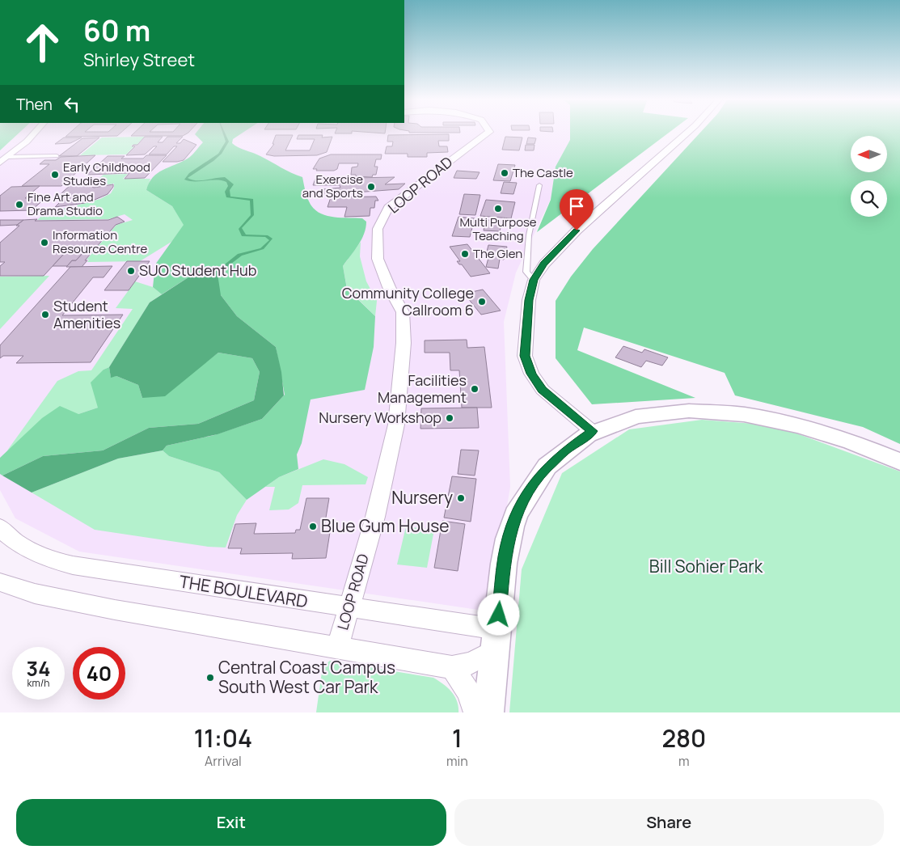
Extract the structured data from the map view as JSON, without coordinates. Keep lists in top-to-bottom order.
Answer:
{
  "streets": {
    "street": ["LOOP ROAD", "THE BOULEVARD"]
  },
  "crossings": [
    ["LOOP ROAD", "THE BOULEVARD"]
  ],
  "parks": ["Bill Sohier Park"],
  "places": [
    "The Castle",
    "Early Childhood Studies",
    "Exercise and Sports",
    "Fine Art and Drama Studio",
    "Multi Purpose Teaching",
    "Information Resource Centre",
    "The Glen",
    "SUO Student Hub",
    "Community College Callroom 6",
    "Student Amenities",
    "Facilities Management",
    "Nursery Workshop",
    "Nursery",
    "Blue Gum House",
    "Central Coast Campus South West Car Park"
  ],
  "north": "left",
  "page": {
    "turn": ["60 m", "Shirley Street"],
    "then": "Then",
    "speed": "34 km/h",
    "limit": "40",
    "eta": [
      "11:04",
      "Arrival",
      "1",
      "min",
      "280",
      "m"
    ],
    "buttons": ["Exit", "Share"]
  }
}
